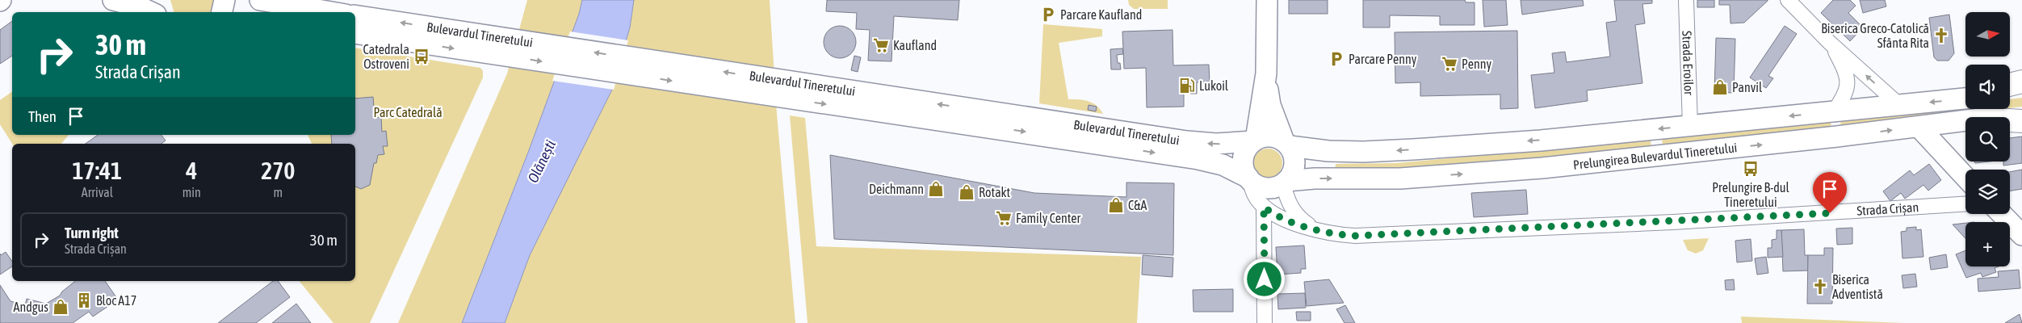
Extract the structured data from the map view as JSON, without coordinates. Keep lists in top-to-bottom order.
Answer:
{
  "streets": {
    "main road": ["Bulevardul Tineretului", "Prelungirea Bulevardul Tineretului"],
    "street": ["Strada Eroilor", "Strada Crișan"]
  },
  "crossings": [
    ["Bulevardul Tineretului", "Prelungirea Bulevardul Tineretului"],
    ["Bulevardul Tineretului", "Strada Crișan"],
    ["Strada Eroilor", "Prelungirea Bulevardul Tineretului"],
    ["Prelungirea Bulevardul Tineretului", "Strada Crișan"]
  ],
  "water": ["Olănești"],
  "parks": ["Parc Catedrală"],
  "places": {
    "parking": ["Parcare Kaufland", "Parcare Penny"],
    "church": ["Biserica Greco-Catolică Sfânta Rita", "Biserica Adventistă"],
    "supermarket": ["Kaufland", "Penny", "Family Center"],
    "bus stop": ["Catedrala Ostroveni", "Prelungire B-dul Tineretului"],
    "fuel station": ["Lukoil"],
    "shop": [
      "Panvil",
      "Deichmann",
      "Rotakt",
      "C&A",
      "Andgus"
    ],
    "building": ["Bloc A17"]
  },
  "north": "right",
  "page": {
    "map_buttons": "+",
    "turn": ["30 m", "Strada Crișan"],
    "then": "Then",
    "eta": [
      "17:41",
      "Arrival",
      "4",
      "min",
      "270",
      "m"
    ],
    "list": [
      {
        "name": "Turn right",
        "note": "Strada Crișan",
        "value": "30 m"
      }
    ]
  }
}
